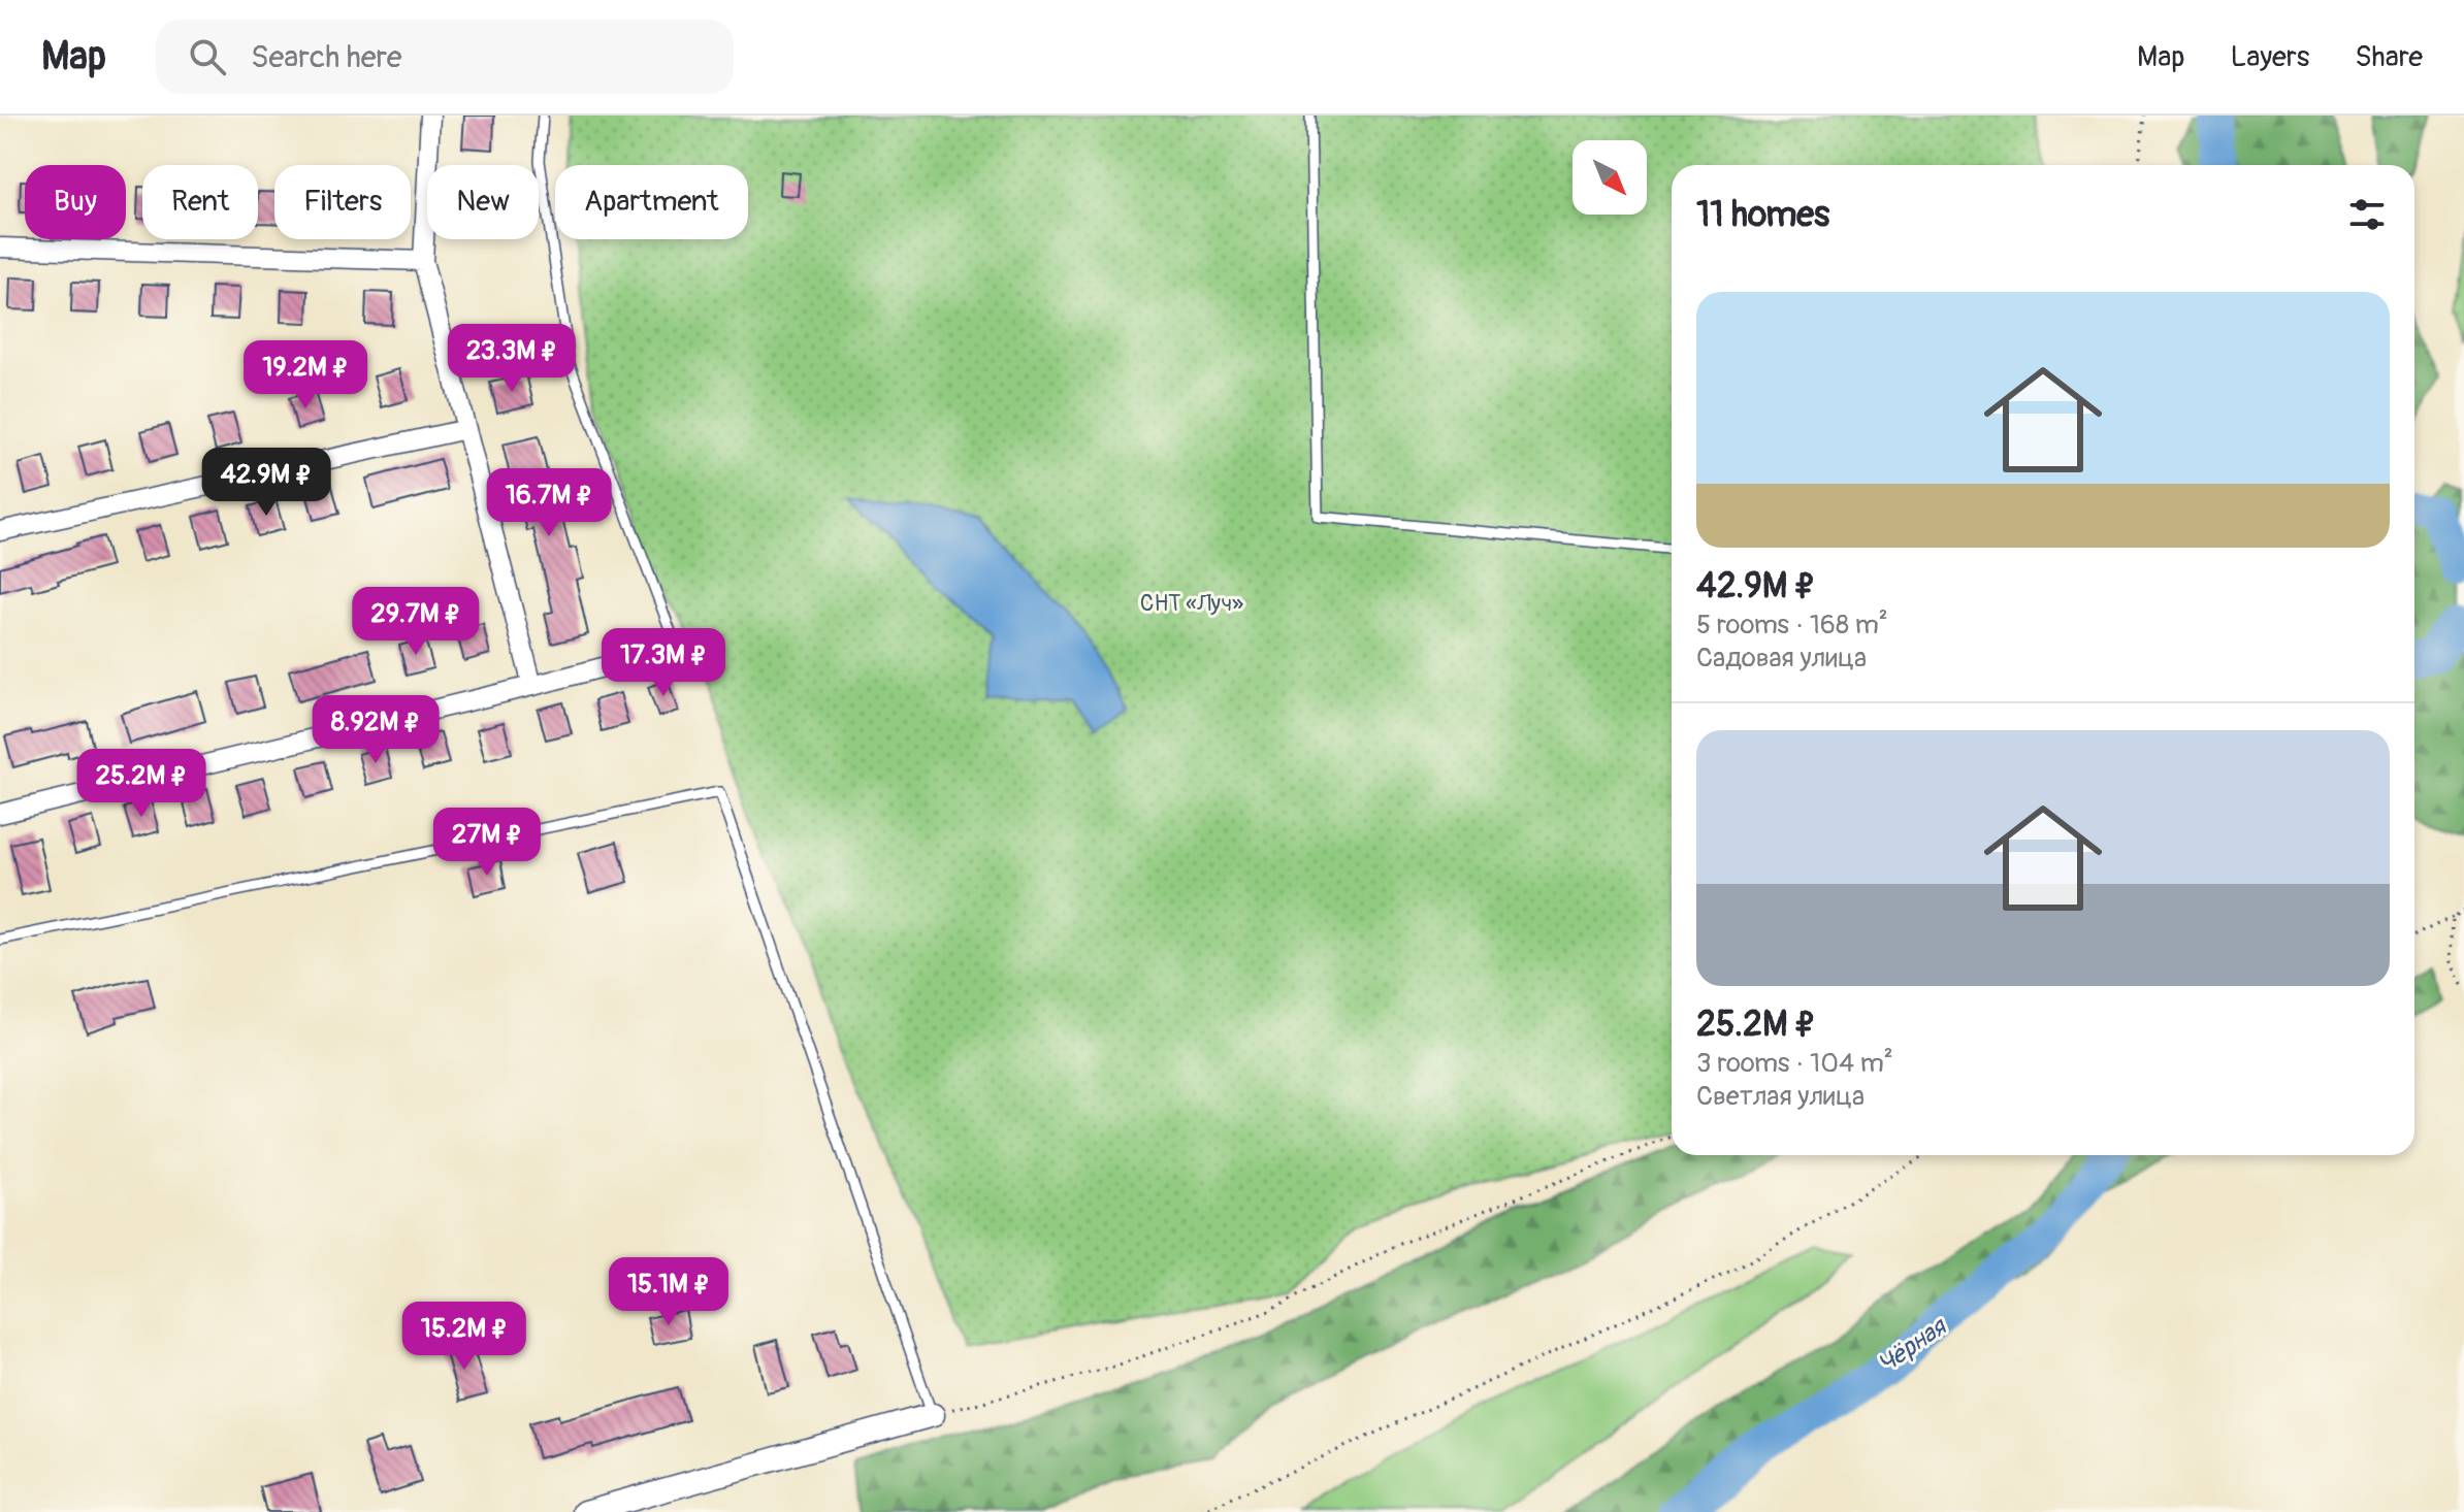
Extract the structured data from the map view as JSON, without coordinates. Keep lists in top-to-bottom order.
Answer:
{
  "water": ["Чёрная"],
  "parks": ["СНТ «Луч»"],
  "north": "bottom right",
  "page": {
    "header": "Map",
    "search": "Search here",
    "nav": ["Map", "Layers", "Share"],
    "chip": [
      "Buy",
      "Rent",
      "Filters",
      "New",
      "Apartment"
    ],
    "heading": "11 homes",
    "list": [
      {
        "name": "42.9M ₽",
        "note": "5 rooms · 168 m² · Садовая улица"
      },
      {
        "name": "25.2M ₽",
        "note": "3 rooms · 104 m² · Светлая улица"
      }
    ],
    "price": [
      "23.3M ₽",
      "19.2M ₽",
      "42.9M ₽",
      "16.7M ₽",
      "29.7M ₽",
      "17.3M ₽",
      "8.92M ₽",
      "25.2M ₽",
      "27M ₽",
      "15.1M ₽",
      "15.2M ₽"
    ]
  }
}
